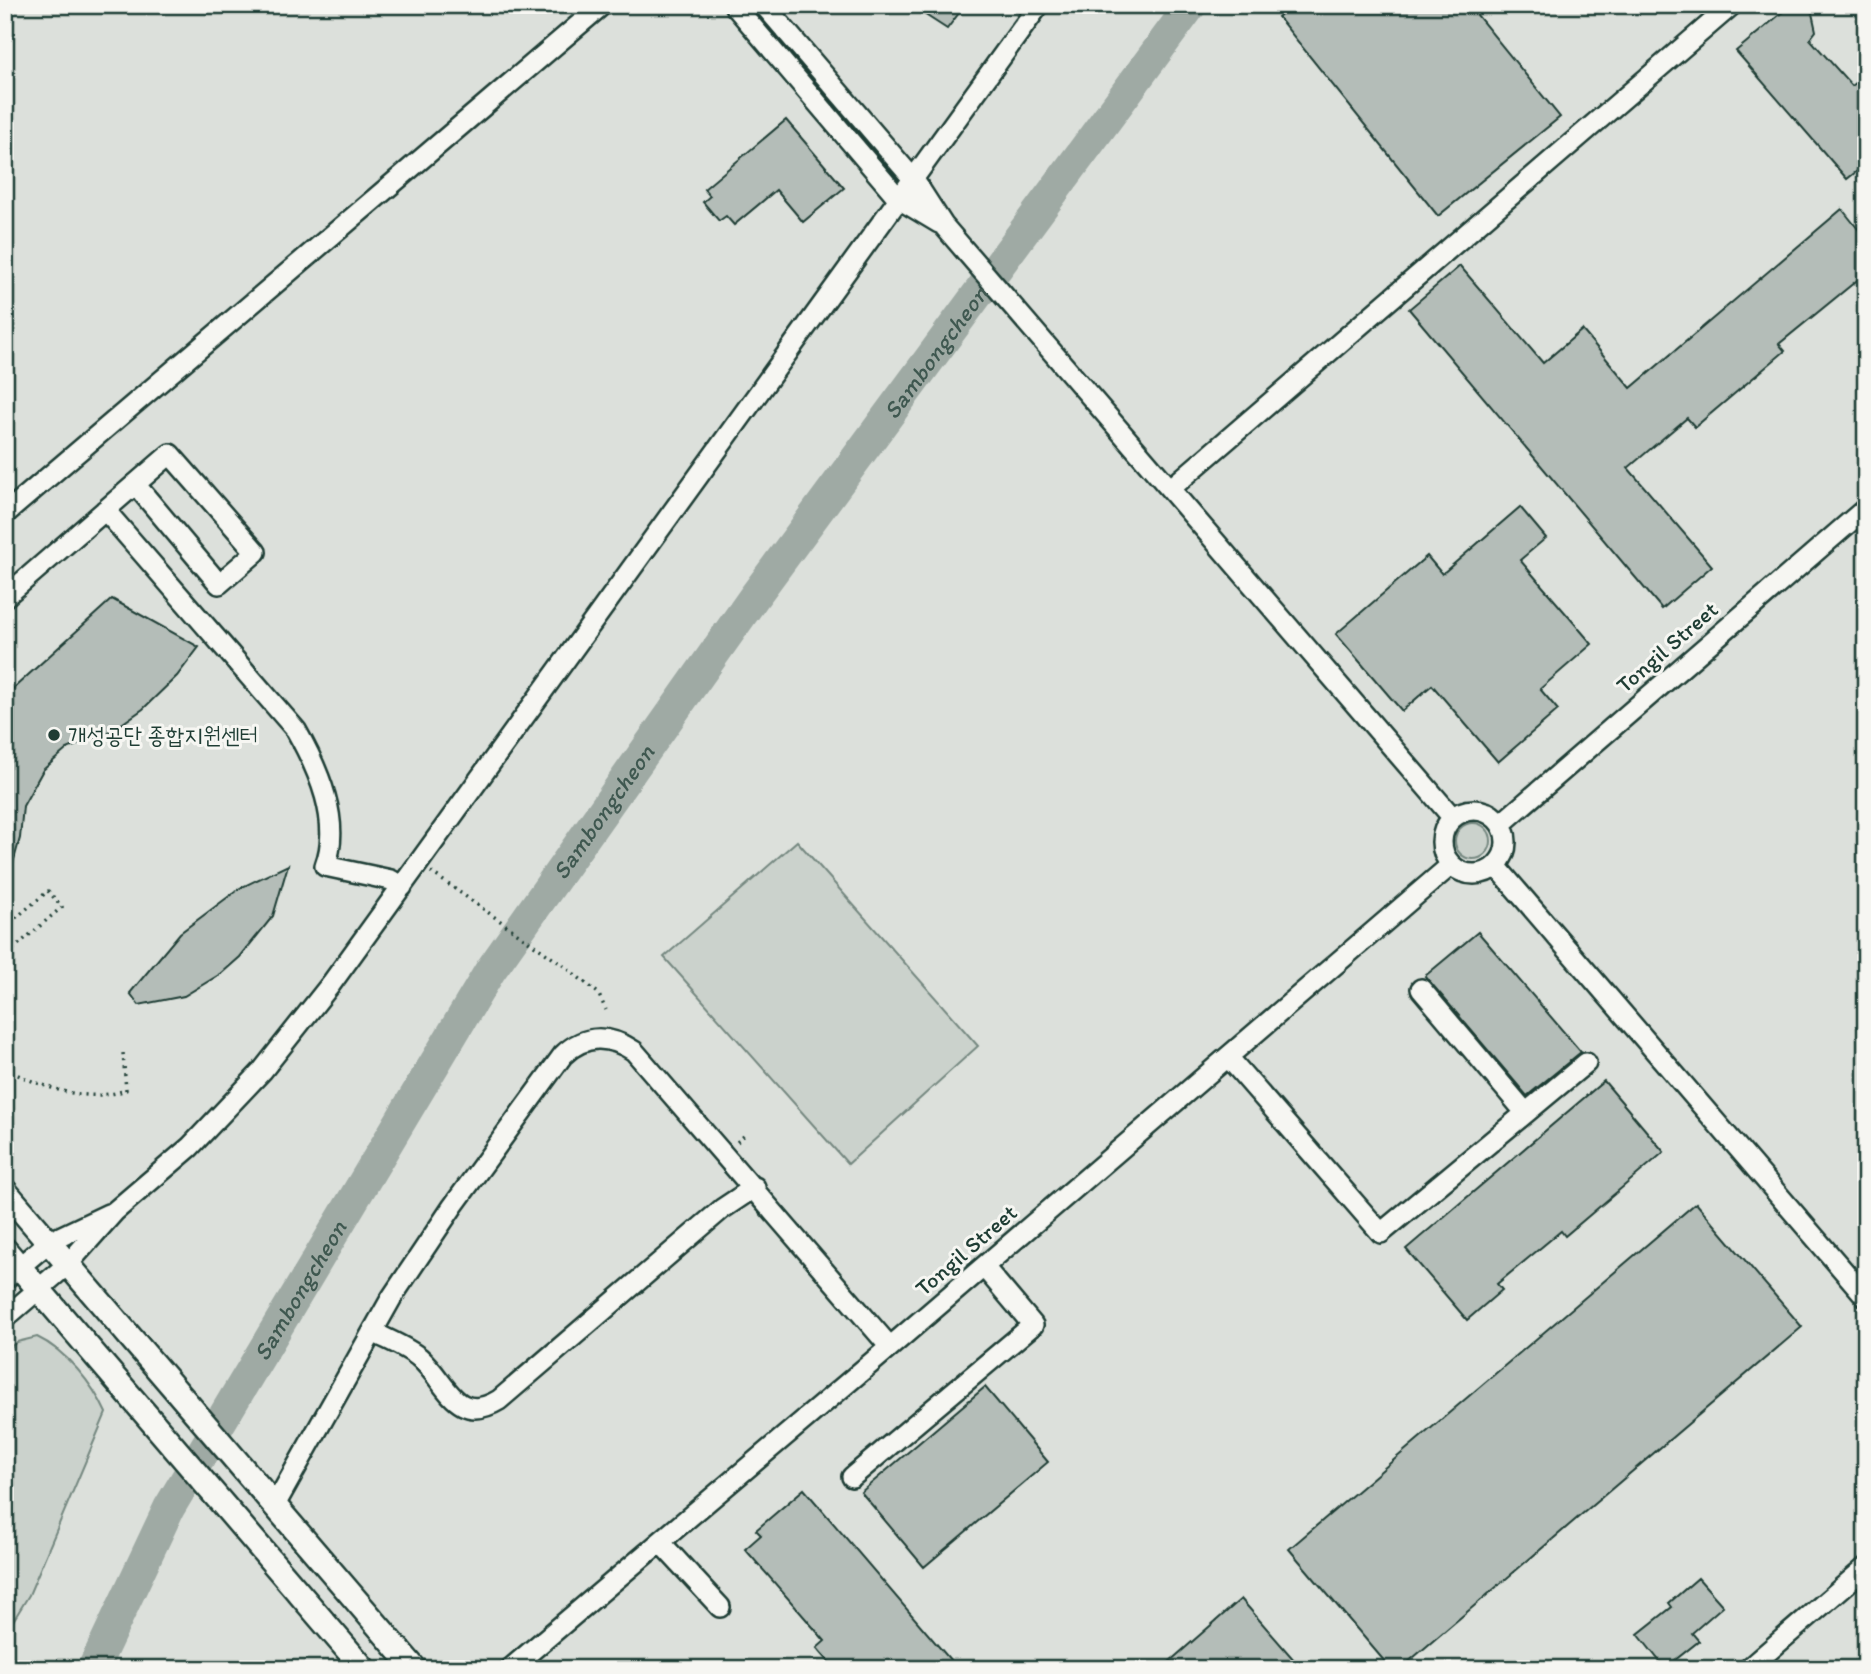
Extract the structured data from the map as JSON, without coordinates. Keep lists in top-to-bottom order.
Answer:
{
  "streets": {
    "street": ["Tongil Street"]
  },
  "water": ["Sambongcheon"],
  "places": ["개성공단 종합지원센터"]
}
